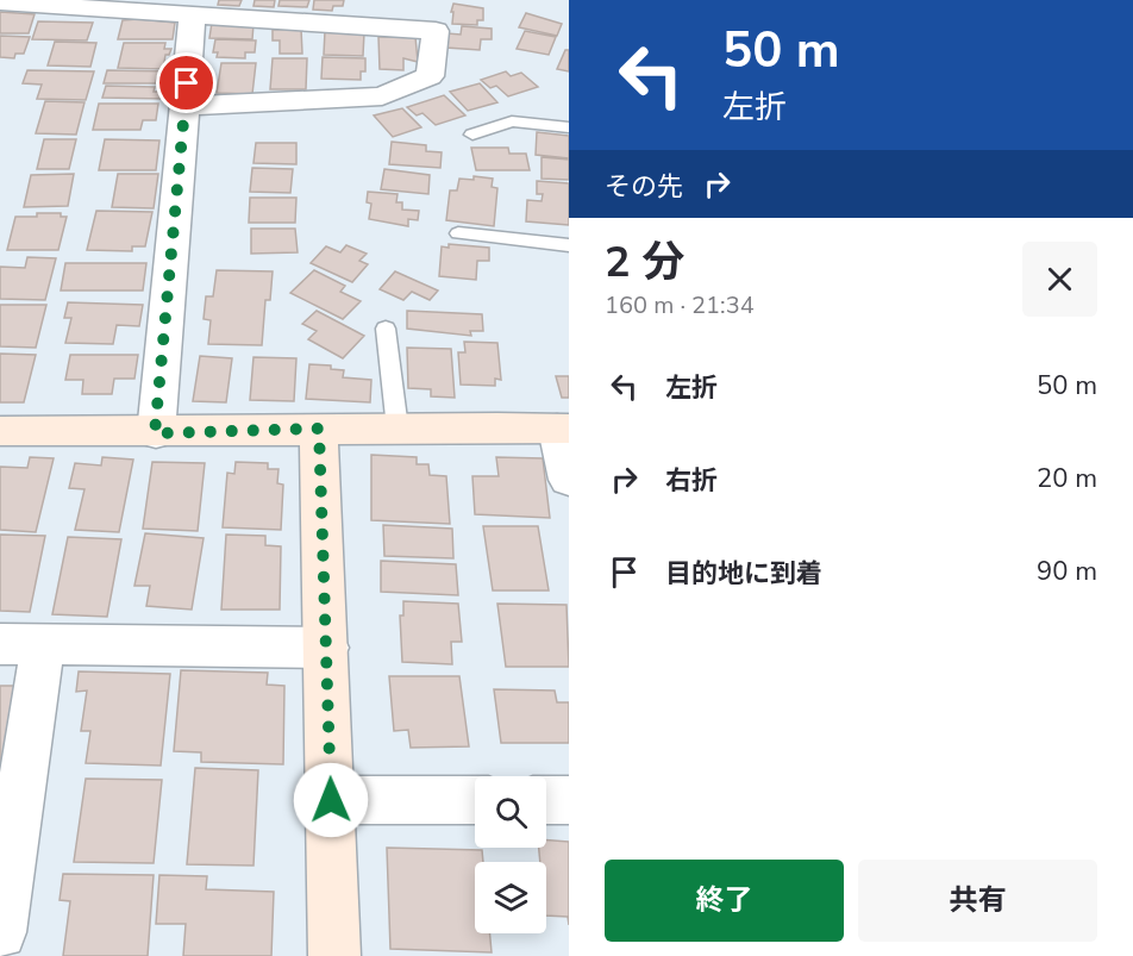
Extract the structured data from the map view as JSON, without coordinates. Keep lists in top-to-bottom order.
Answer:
{
  "page": {
    "turn": ["50 m", "左折"],
    "then": "その先",
    "heading": ["2 分", "160 m · 21:34"],
    "list": [
      {
        "name": "左折",
        "value": "50 m"
      },
      {
        "name": "右折",
        "value": "20 m"
      },
      {
        "name": "目的地に到着",
        "value": "90 m"
      }
    ],
    "buttons": ["終了", "共有"]
  }
}
